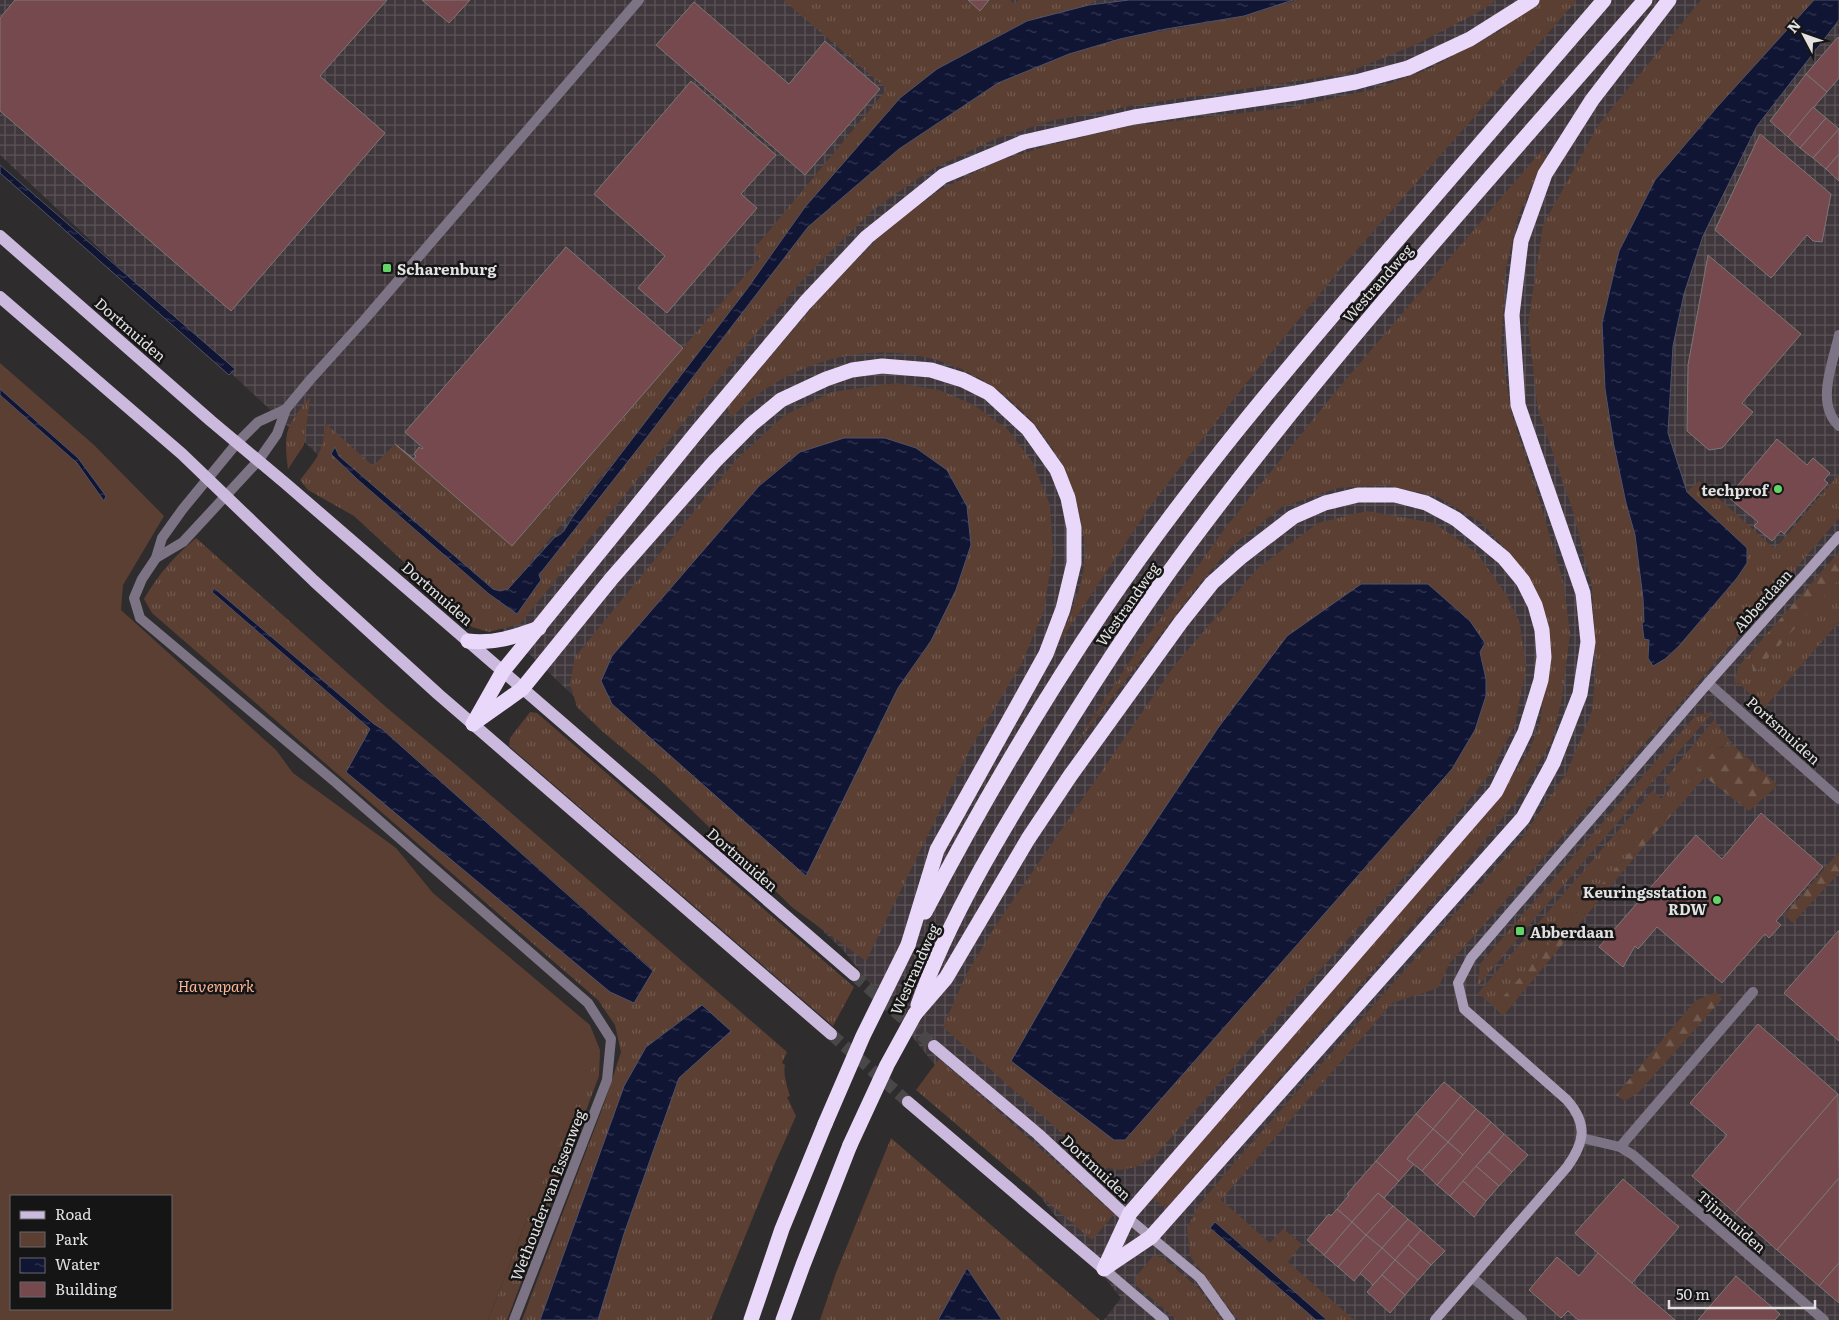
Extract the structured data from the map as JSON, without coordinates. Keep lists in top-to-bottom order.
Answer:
{
  "streets": {
    "highway": ["Westrandweg"],
    "main road": ["Dortmuiden", "Abberdaan"],
    "street": ["Portsmuiden", "Wethouder van Essenweg", "Tijnmuiden"]
  },
  "crossings": [
    ["Abberdaan", "Portsmuiden"],
    ["Abberdaan", "Tijnmuiden"]
  ],
  "parks": ["Havenpark"],
  "places": {
    "transit": ["Scharenburg", "Abberdaan"],
    "other": ["techprof", "Keuringsstation RDW"]
  },
  "legend": [
    "Road",
    "Park",
    "Water",
    "Building"
  ],
  "scale_bar": "50 m",
  "north": "top left"
}
